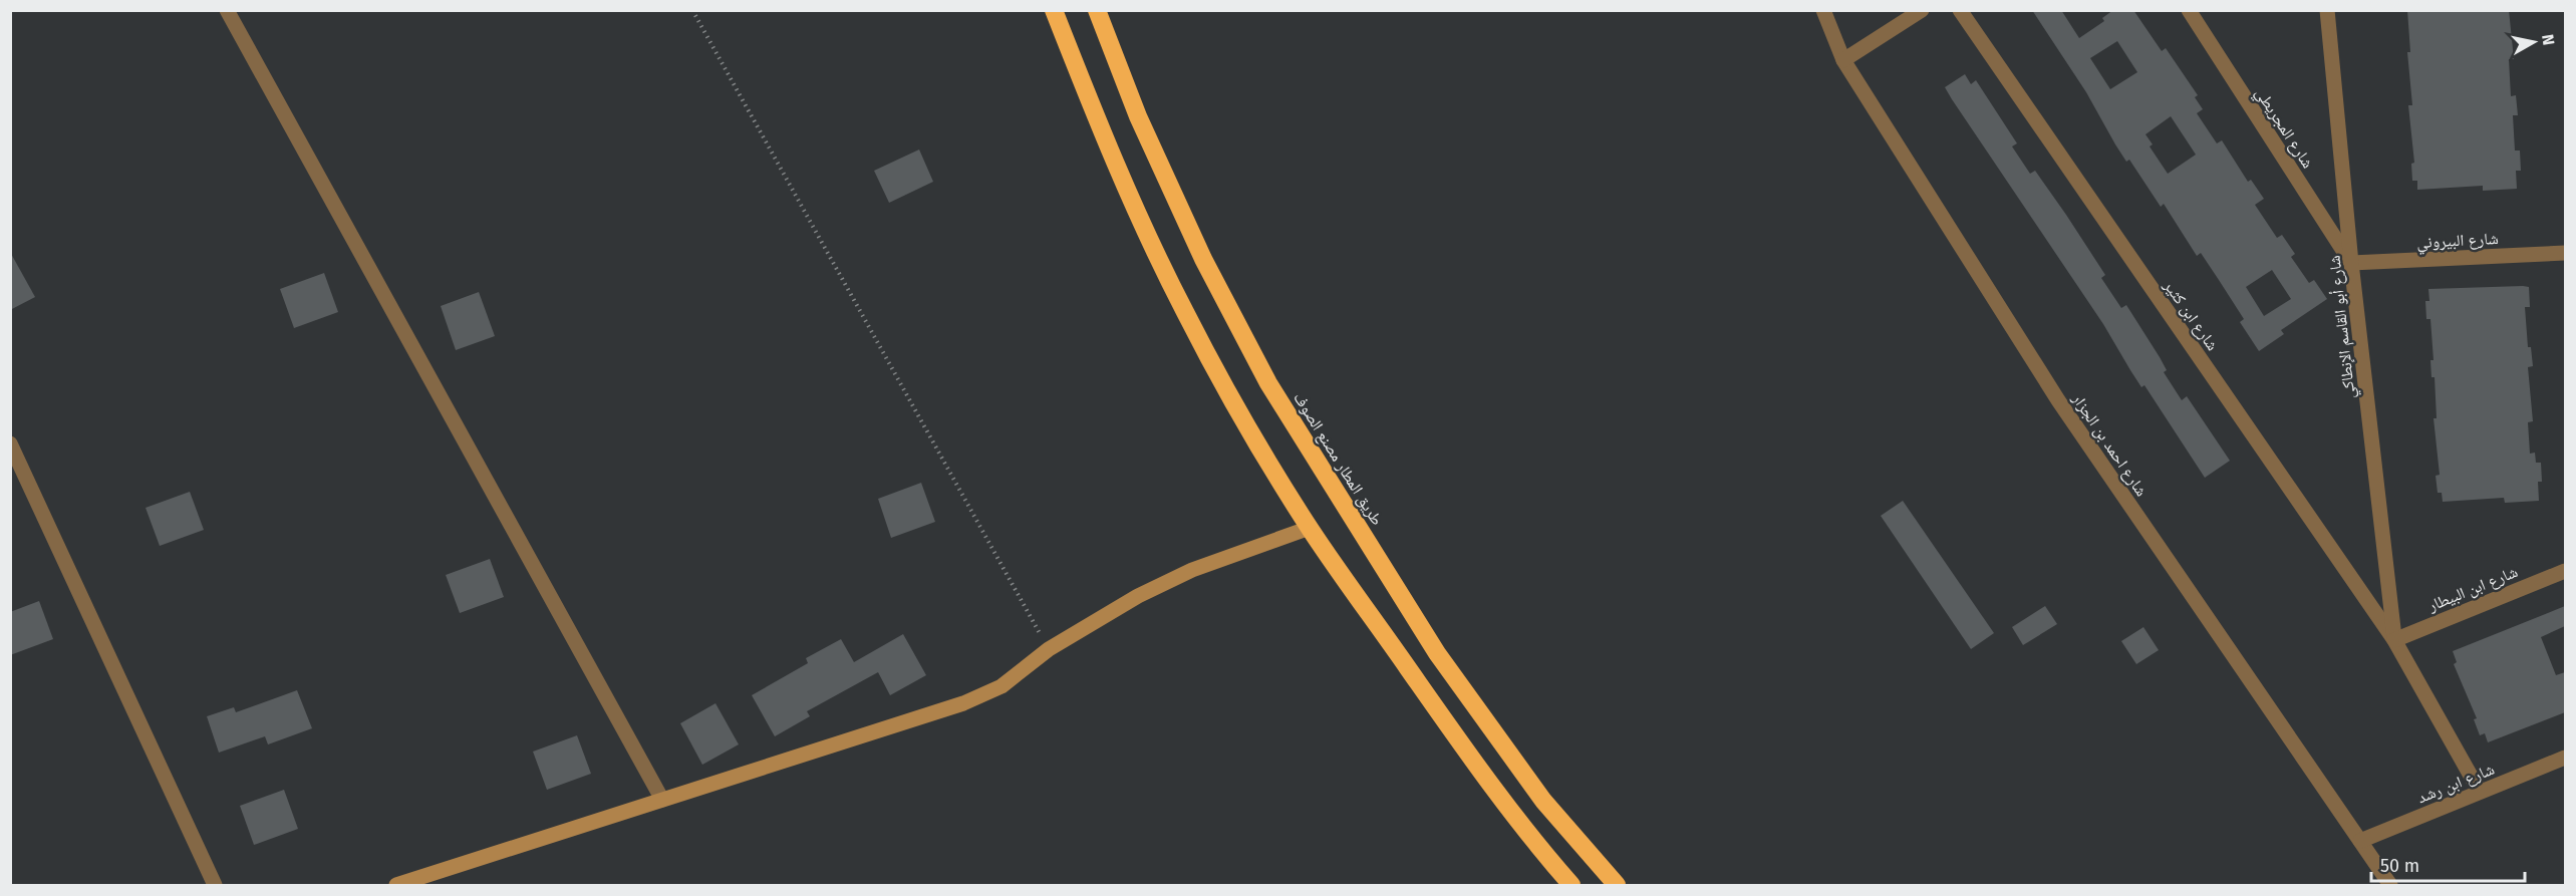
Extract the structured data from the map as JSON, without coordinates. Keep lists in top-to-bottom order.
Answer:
{
  "streets": {
    "highway": ["طريق المطار مصنع الصوف"],
    "street": [
      "شارع المجريطي",
      "شارع البيروني",
      "شارع ابن كثير",
      "شارع أبو القاسم الإنطاكي",
      "شارع احمد بن الجزار",
      "شارع ابن البيطار",
      "شارع ابن رشد"
    ]
  },
  "crossings": [
    ["شارع المجريطي", "شارع البيروني"],
    ["شارع المجريطي", "شارع أبو القاسم الإنطاكي"],
    ["شارع البيروني", "شارع أبو القاسم الإنطاكي"],
    ["شارع ابن كثير", "شارع أبو القاسم الإنطاكي"],
    ["شارع ابن كثير", "شارع ابن البيطار"],
    ["شارع ابن كثير", "شارع ابن رشد"],
    ["شارع أبو القاسم الإنطاكي", "شارع ابن البيطار"],
    ["شارع احمد بن الجزار", "شارع ابن رشد"]
  ],
  "scale_bar": "50 m",
  "north": "right"
}
